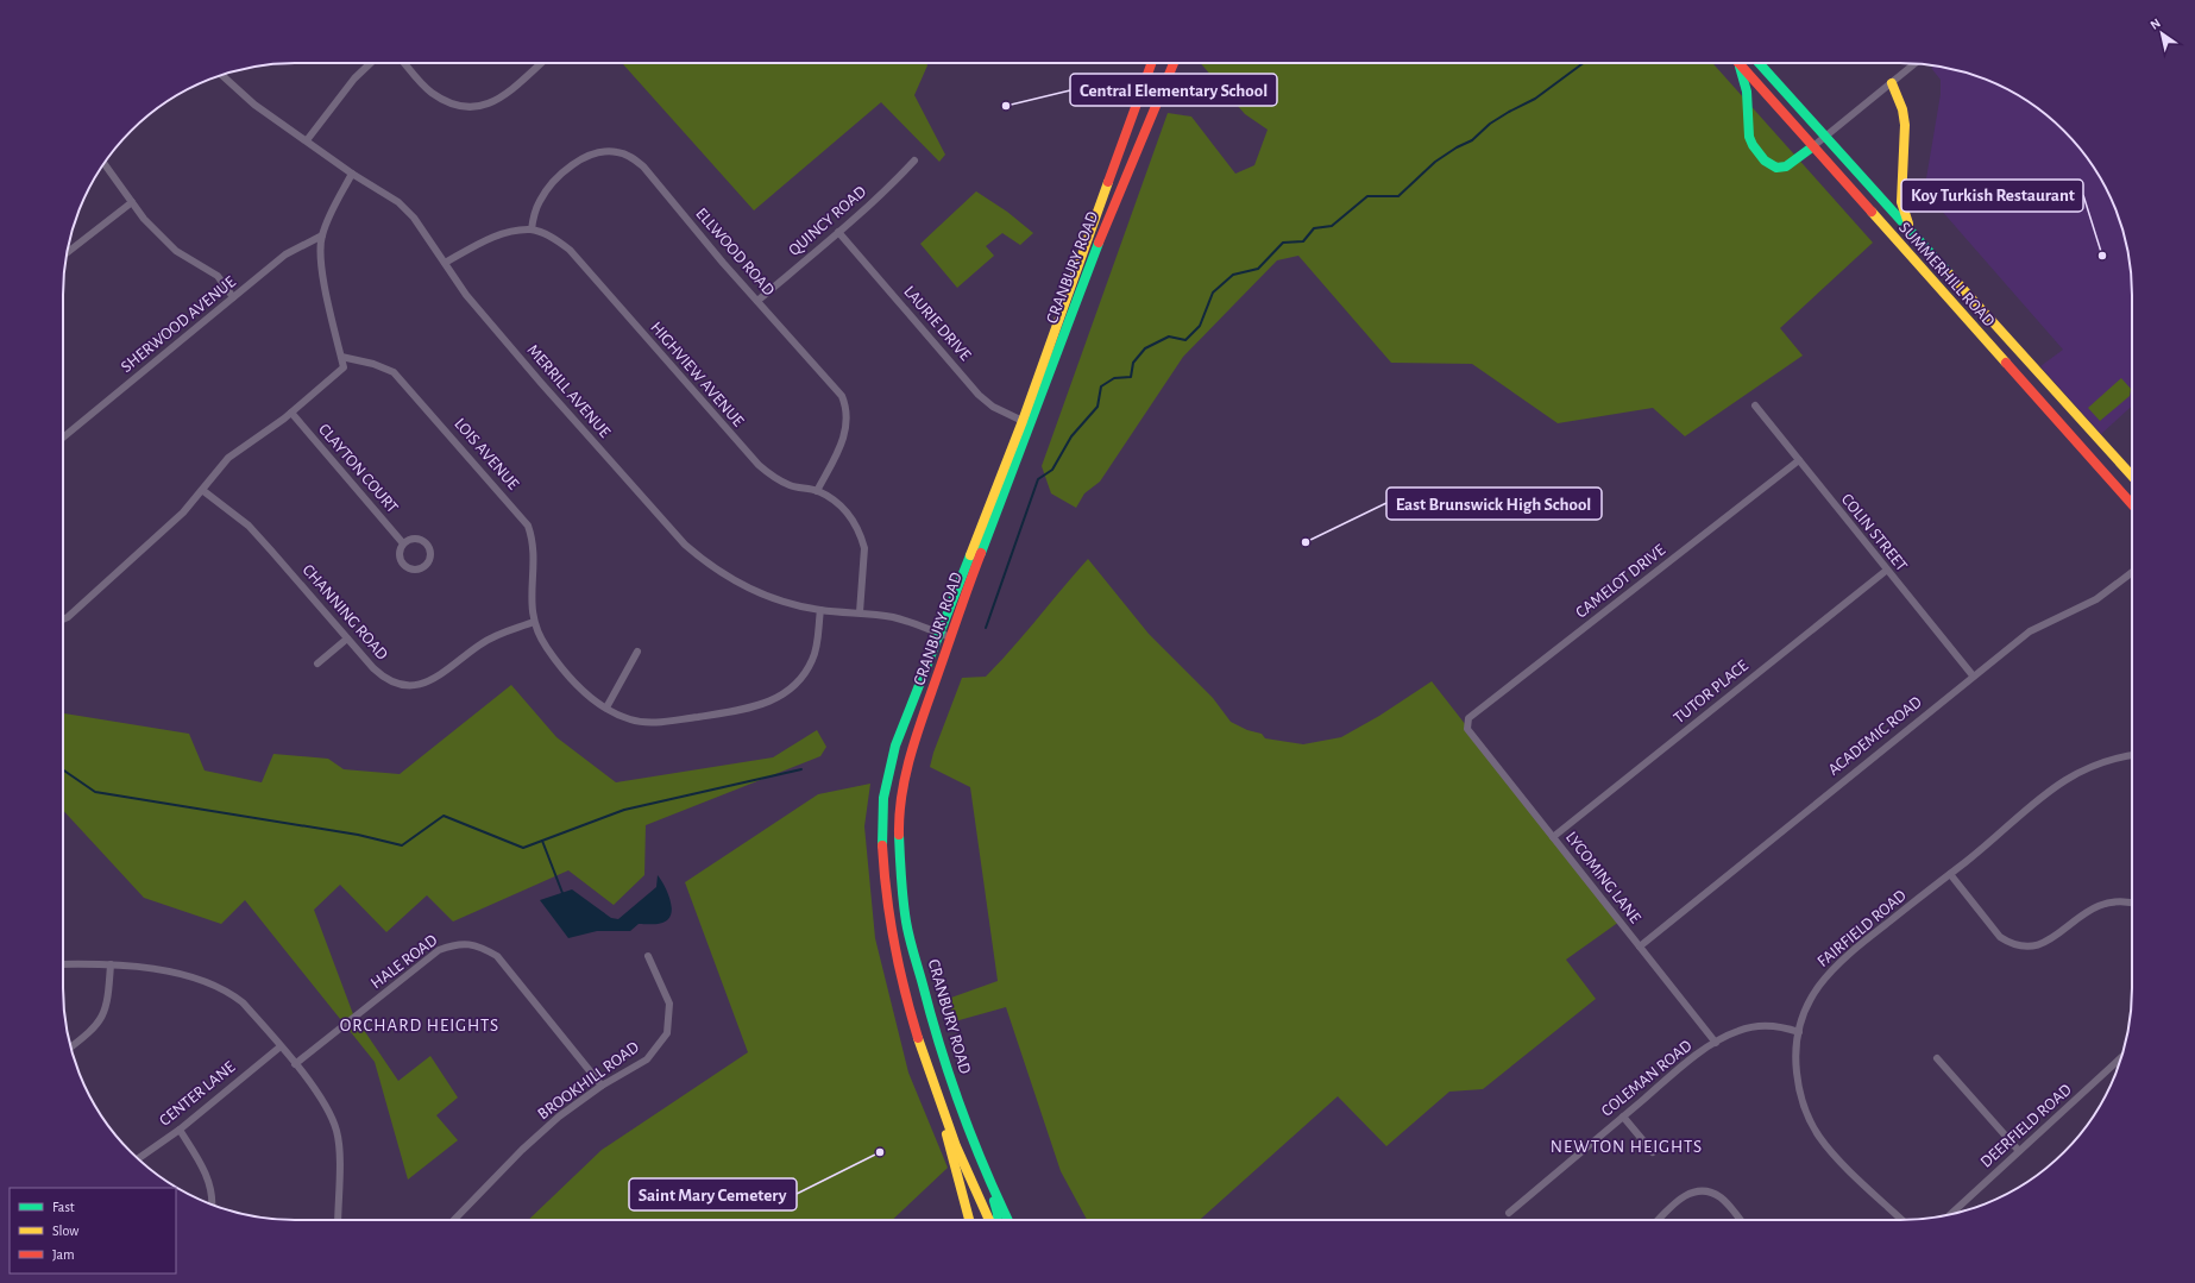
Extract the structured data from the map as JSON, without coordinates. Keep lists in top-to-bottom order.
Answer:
{
  "streets": {
    "main road": ["CRANBURY ROAD", "SUMMERHILL ROAD"],
    "street": [
      "QUINCY ROAD",
      "ELLWOOD ROAD",
      "LAURIE DRIVE",
      "SHERWOOD AVENUE",
      "HIGHVIEW AVENUE",
      "MERRILL AVENUE",
      "LOIS AVENUE",
      "CLAYTON COURT",
      "COLIN STREET",
      "CAMELOT DRIVE",
      "CHANNING ROAD",
      "TUTOR PLACE",
      "ACADEMIC ROAD",
      "LYCOMING LANE",
      "FAIRFIELD ROAD",
      "HALE ROAD",
      "COLEMAN ROAD",
      "BROOKHILL ROAD",
      "CENTER LANE",
      "DEERFIELD ROAD"
    ]
  },
  "crossings": [
    ["QUINCY ROAD", "ELLWOOD ROAD"],
    ["QUINCY ROAD", "LAURIE DRIVE"],
    ["ELLWOOD ROAD", "HIGHVIEW AVENUE"],
    ["CRANBURY ROAD", "LAURIE DRIVE"],
    ["CRANBURY ROAD", "MERRILL AVENUE"],
    ["HIGHVIEW AVENUE", "MERRILL AVENUE"],
    ["MERRILL AVENUE", "LOIS AVENUE"],
    ["LOIS AVENUE", "CHANNING ROAD"],
    ["COLIN STREET", "CAMELOT DRIVE"],
    ["COLIN STREET", "TUTOR PLACE"],
    ["COLIN STREET", "ACADEMIC ROAD"],
    ["CAMELOT DRIVE", "LYCOMING LANE"],
    ["TUTOR PLACE", "LYCOMING LANE"],
    ["ACADEMIC ROAD", "LYCOMING LANE"],
    ["LYCOMING LANE", "COLEMAN ROAD"],
    ["FAIRFIELD ROAD", "COLEMAN ROAD"],
    ["HALE ROAD", "BROOKHILL ROAD"]
  ],
  "districts": ["ORCHARD HEIGHTS", "NEWTON HEIGHTS"],
  "places": [
    "Central Elementary School",
    "Koy Turkish Restaurant",
    "East Brunswick High School",
    "Saint Mary Cemetery"
  ],
  "legend": ["Fast", "Slow", "Jam"],
  "north": "top left"
}
